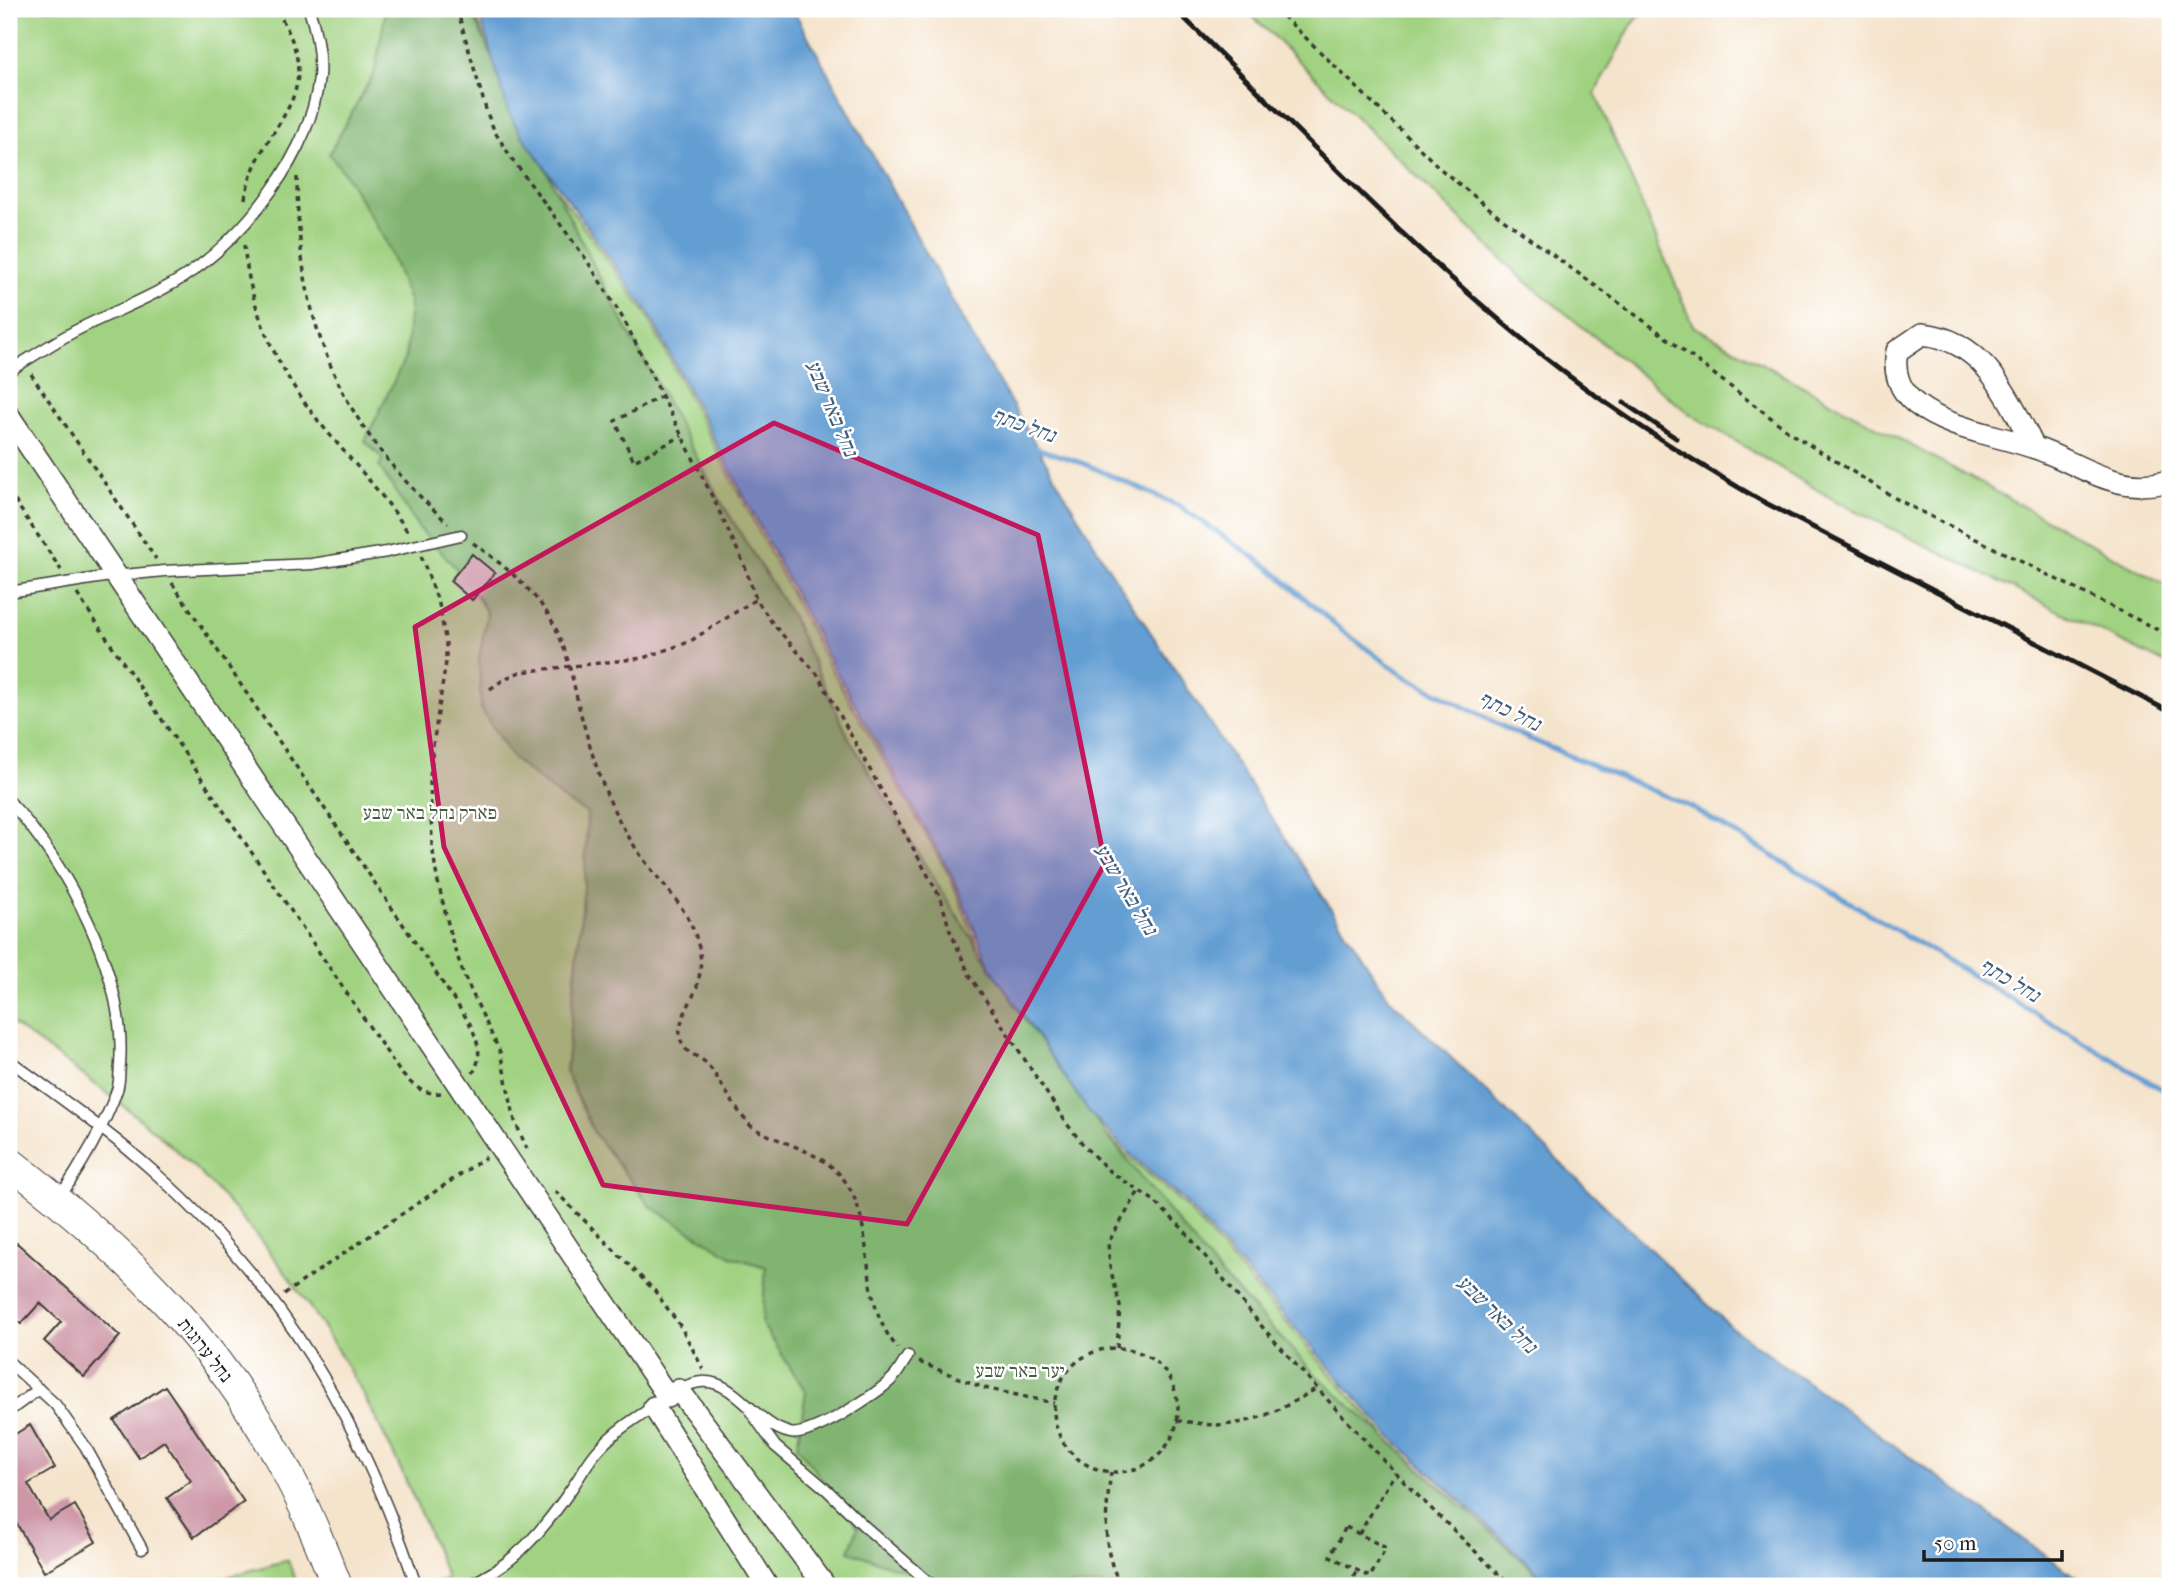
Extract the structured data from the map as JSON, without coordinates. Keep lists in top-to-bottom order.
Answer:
{
  "streets": {
    "street": ["נחל ערוגות"]
  },
  "water": ["נחל באר שבע", "נחל כתף"],
  "parks": ["פארק נחל באר שבע", "יער באר שבע"],
  "scale_bar": "50 m"
}
